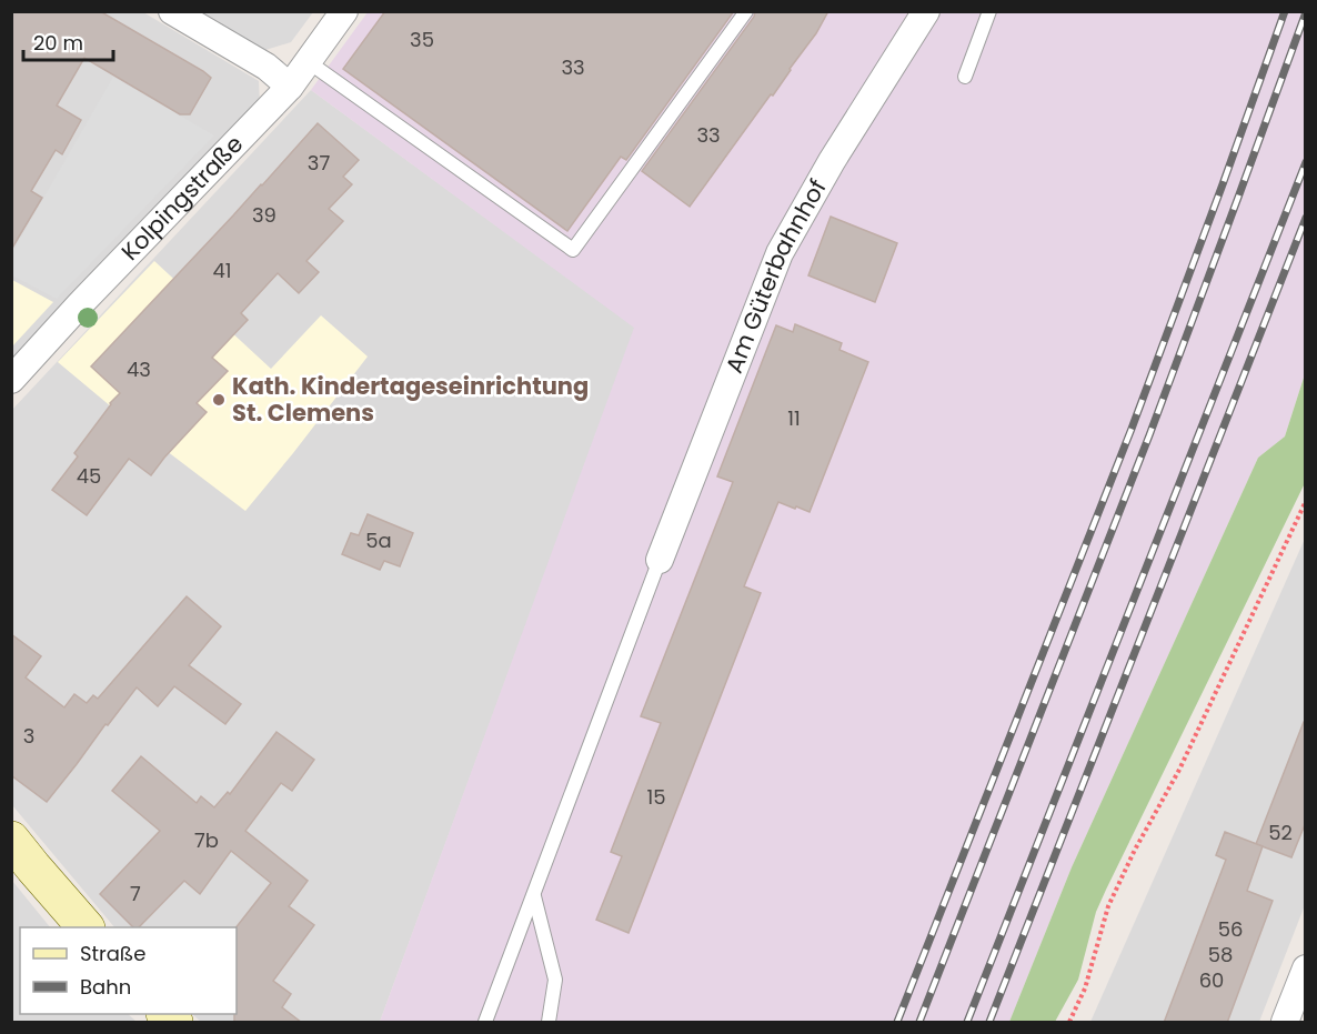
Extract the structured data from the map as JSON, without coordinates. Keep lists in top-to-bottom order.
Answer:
{
  "streets": {
    "street": ["Kolpingstraße", "Am Güterbahnhof"]
  },
  "places": ["Kath. Kindertageseinrichtung St. Clemens"],
  "house_numbers": [
    "35",
    "33",
    "33",
    "37",
    "39",
    "41",
    "43",
    "11",
    "45",
    "5a",
    "3",
    "15",
    "52",
    "7b",
    "7",
    "56",
    "58",
    "60"
  ],
  "legend": ["Straße", "Bahn"],
  "scale_bar": "20 m"
}
